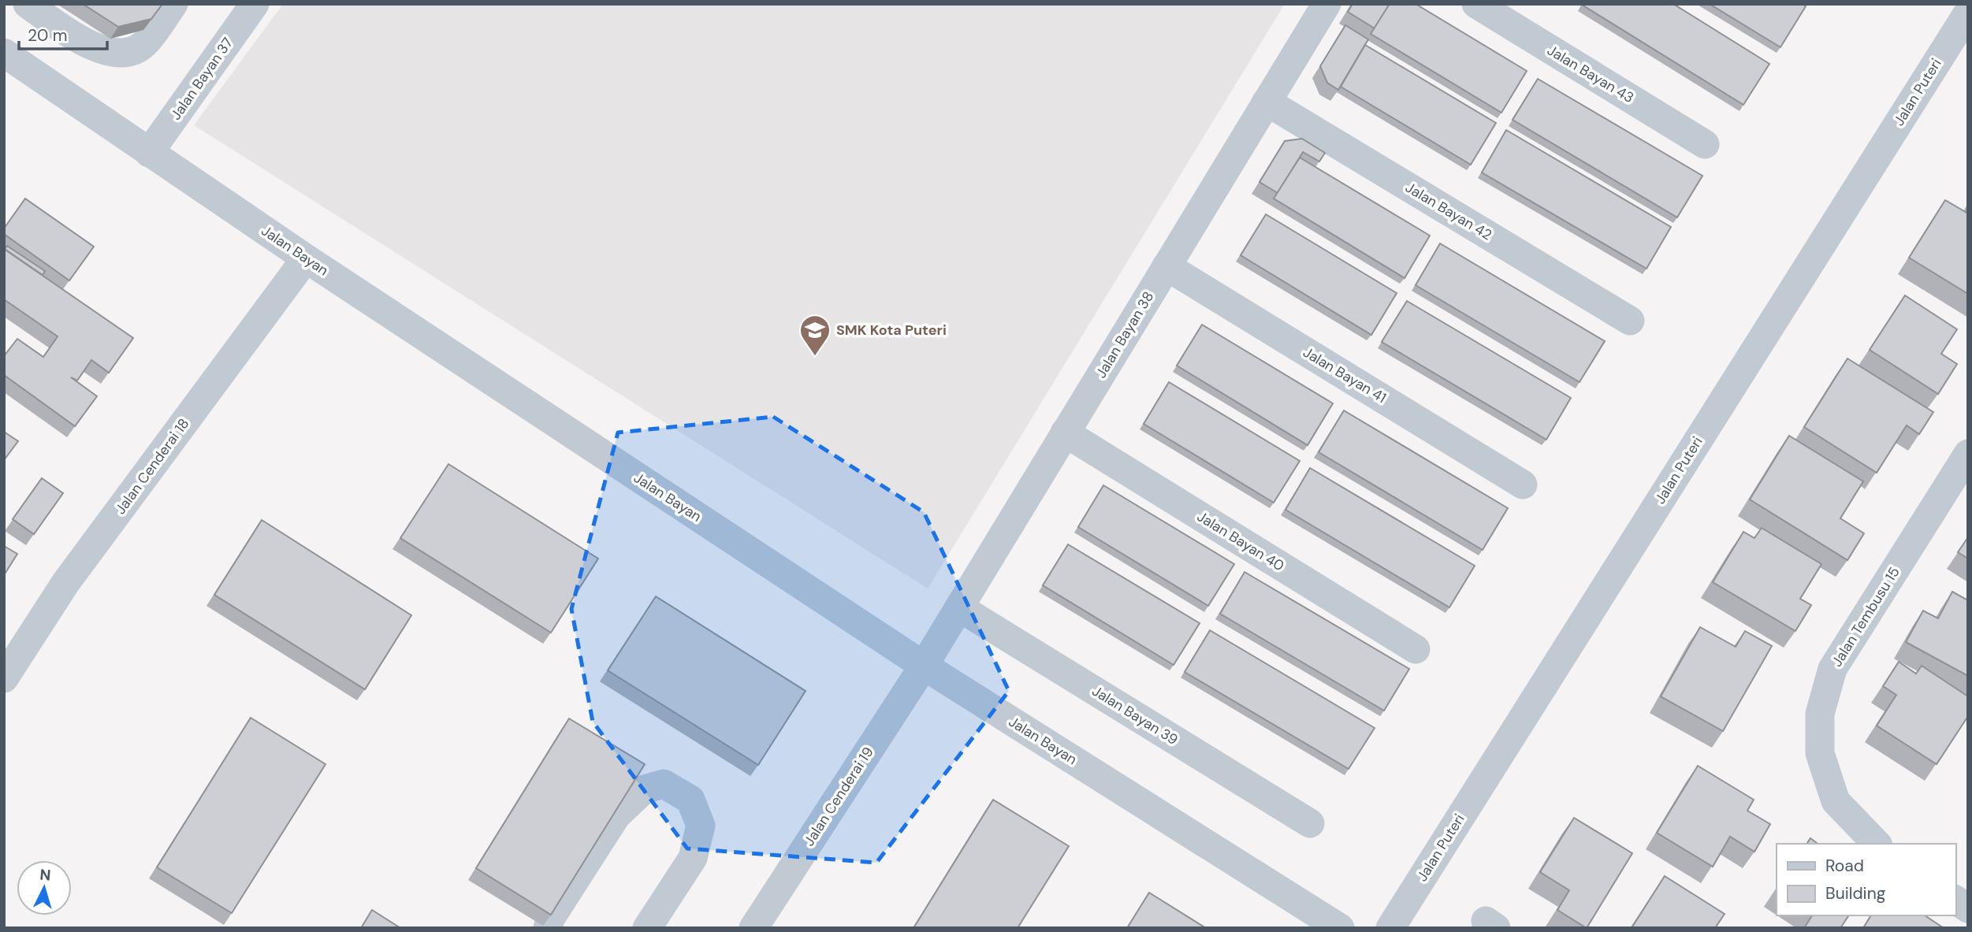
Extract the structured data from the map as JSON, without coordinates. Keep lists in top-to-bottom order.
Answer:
{
  "streets": {
    "street": [
      "Jalan Bayan 43",
      "Jalan Bayan 37",
      "Jalan Puteri",
      "Jalan Bayan 42",
      "Jalan Bayan",
      "Jalan Bayan 38",
      "Jalan Bayan 41",
      "Jalan Cenderai 18",
      "Jalan Bayan 40",
      "Jalan Tembusu 15",
      "Jalan Bayan 39",
      "Jalan Cenderai 19"
    ]
  },
  "crossings": [
    ["Jalan Bayan 37", "Jalan Bayan"],
    ["Jalan Bayan 42", "Jalan Bayan 38"],
    ["Jalan Bayan", "Jalan Bayan 38"],
    ["Jalan Bayan", "Jalan Cenderai 18"],
    ["Jalan Bayan", "Jalan Cenderai 19"],
    ["Jalan Bayan 38", "Jalan Bayan 41"],
    ["Jalan Bayan 38", "Jalan Bayan 40"],
    ["Jalan Bayan 38", "Jalan Bayan 39"],
    ["Jalan Bayan 38", "Jalan Cenderai 19"]
  ],
  "places": {
    "school or university": ["SMK Kota Puteri"]
  },
  "legend": ["Road", "Building"],
  "scale_bar": "20 m",
  "north": "top"
}
